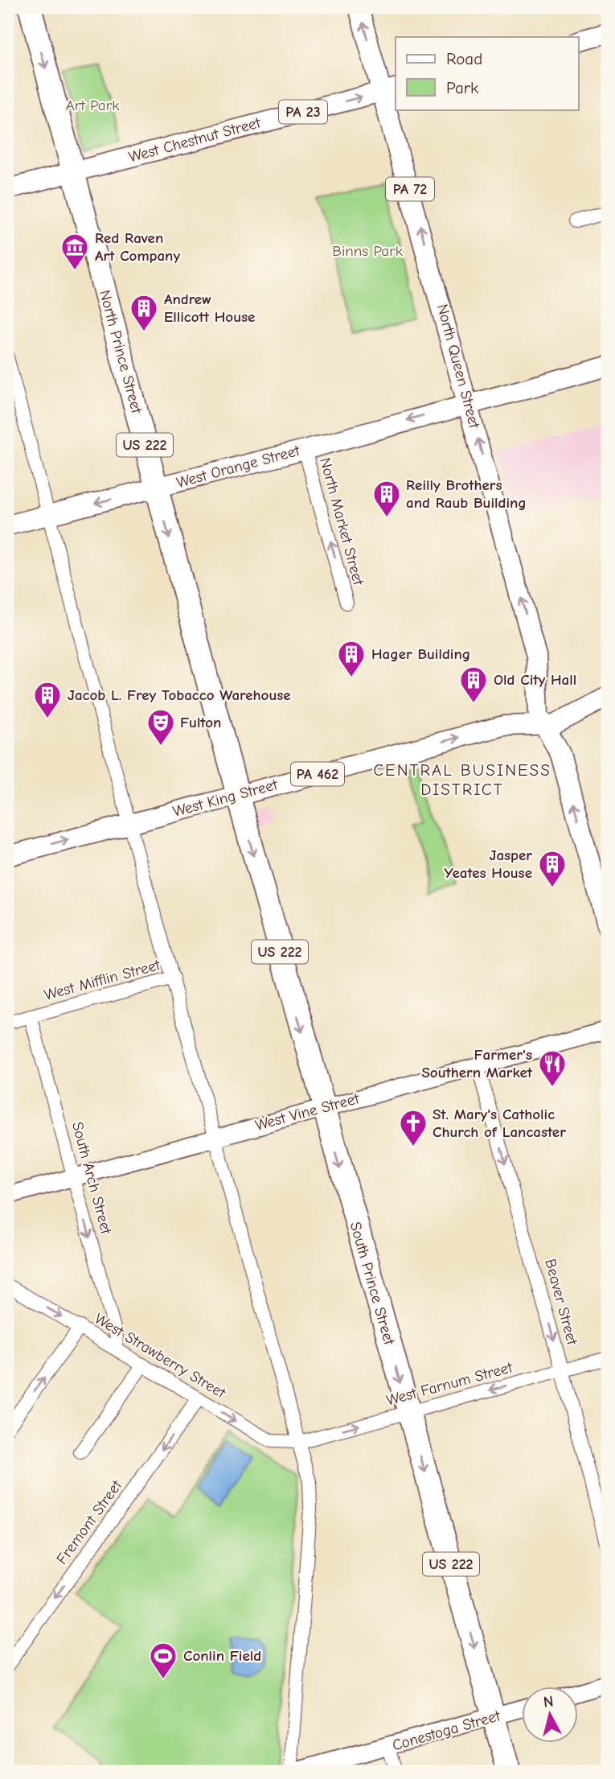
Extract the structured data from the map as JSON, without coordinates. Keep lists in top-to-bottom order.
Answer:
{
  "streets": {
    "highway": ["North Prince Street", "US 222", "South Prince Street"],
    "main road": [
      "PA 23",
      "West Chestnut Street",
      "PA 72",
      "North Queen Street",
      "West Orange Street",
      "PA 462",
      "West King Street"
    ],
    "street": [
      "North Market Street",
      "West Mifflin Street",
      "West Vine Street",
      "South Arch Street",
      "Beaver Street",
      "West Strawberry Street",
      "West Farnum Street",
      "Fremont Street",
      "Conestoga Street"
    ]
  },
  "crossings": [
    ["West Chestnut Street", "North Prince Street"],
    ["West Chestnut Street", "North Queen Street"],
    ["PA 72", "North Queen Street"],
    ["PA 72", "PA 462"],
    ["PA 72", "West King Street"],
    ["North Prince Street", "West Orange Street"],
    ["North Prince Street", "West King Street"],
    ["North Prince Street", "South Prince Street"],
    ["North Queen Street", "West Orange Street"],
    ["North Queen Street", "PA 462"],
    ["North Queen Street", "West King Street"],
    ["West Orange Street", "North Market Street"],
    ["PA 462", "West King Street"],
    ["West King Street", "South Prince Street"],
    ["West Mifflin Street", "South Arch Street"],
    ["West Vine Street", "South Arch Street"],
    ["West Vine Street", "South Prince Street"],
    ["West Vine Street", "Beaver Street"],
    ["South Arch Street", "West Strawberry Street"],
    ["South Prince Street", "West Farnum Street"],
    ["South Prince Street", "Conestoga Street"],
    ["Beaver Street", "West Farnum Street"],
    ["West Strawberry Street", "West Farnum Street"],
    ["West Strawberry Street", "Fremont Street"]
  ],
  "one_way": [
    "West Chestnut Street",
    "North Prince Street",
    "North Queen Street",
    "West Orange Street",
    "North Market Street",
    "West King Street",
    "South Arch Street",
    "South Prince Street",
    "Beaver Street",
    "West Strawberry Street"
  ],
  "districts": ["CENTRAL BUSINESS DISTRICT"],
  "parks": ["Art Park", "Binns Park"],
  "places": {
    "museum": ["Red Raven Art Company"],
    "building": [
      "Andrew Ellicott House",
      "Reilly Brothers and Raub Building",
      "Hager Building",
      "Old City Hall",
      "Jacob L. Frey Tobacco Warehouse",
      "Jasper Yeates House"
    ],
    "theatre": ["Fulton"],
    "restaurant": ["Farmer's Southern Market"],
    "church": ["St. Mary's Catholic Church of Lancaster"],
    "sports": ["Conlin Field"]
  },
  "legend": ["Road", "Park"],
  "north": "top"
}
